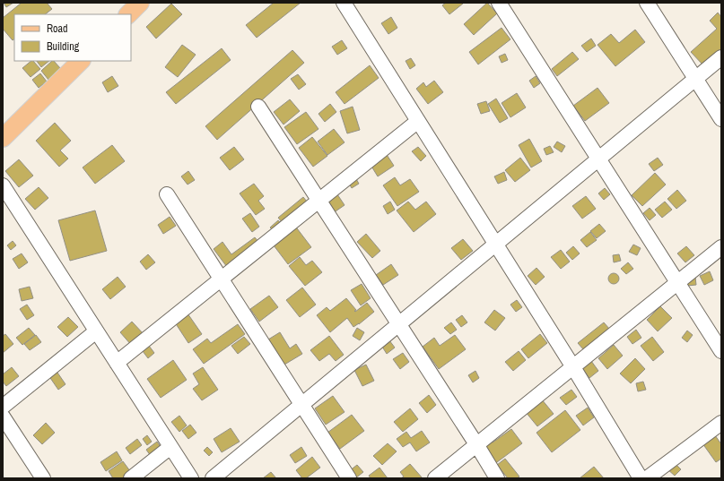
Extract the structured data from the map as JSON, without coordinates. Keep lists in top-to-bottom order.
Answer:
{
  "legend": ["Road", "Building"]
}
